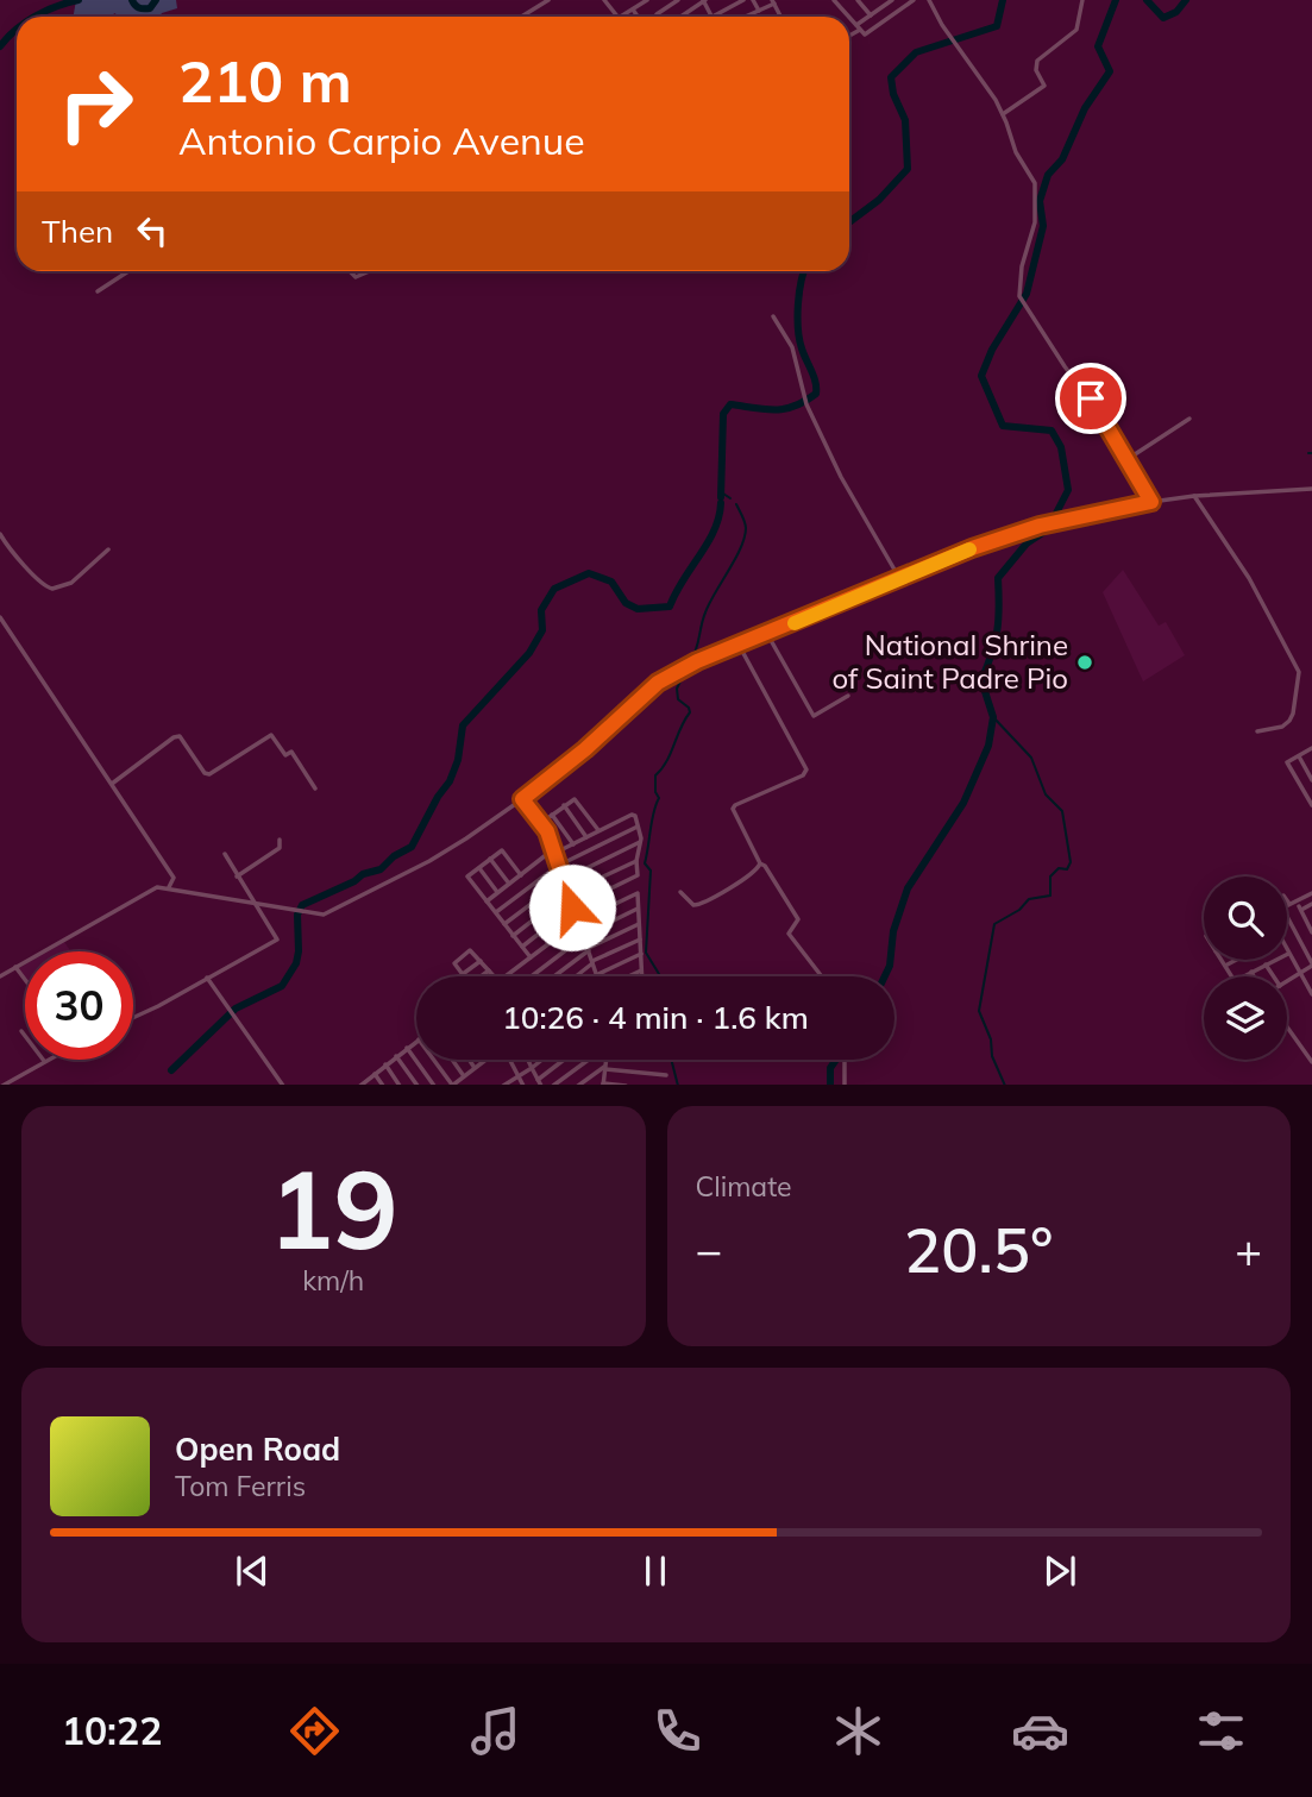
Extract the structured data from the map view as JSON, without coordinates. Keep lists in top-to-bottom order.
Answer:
{
  "places": ["National Shrine of Saint Padre Pio"],
  "page": {
    "turn": ["210 m", "Antonio Carpio Avenue"],
    "then": "Then",
    "limit": "30",
    "trip": "10:26 · 4 min · 1.6 km",
    "tile": [
      ["19", "km/h"],
      "Climate"
    ],
    "heat": ["−", "20.5°", "+"],
    "song": ["Open Road", "Tom Ferris"],
    "tabs": "10:22"
  }
}
